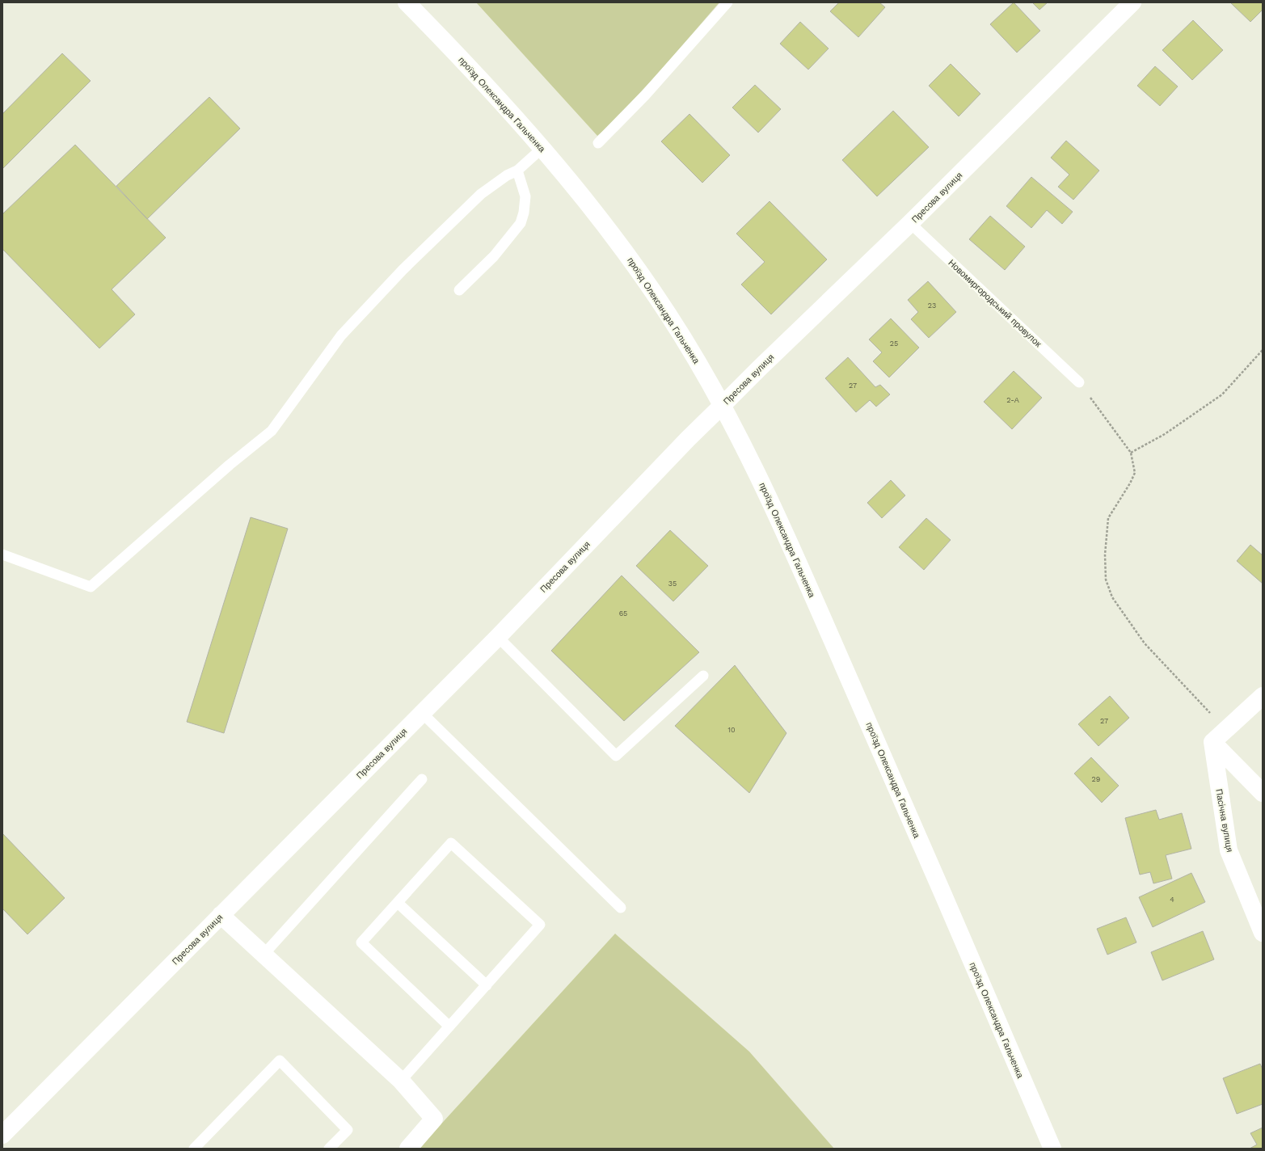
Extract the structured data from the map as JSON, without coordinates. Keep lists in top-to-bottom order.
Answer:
{
  "streets": {
    "street": ["проїзд Олександра Гальченка", "Пресова вулиця", "Пасічна вулиця"],
    "lane": ["Новомиргородський провулок"]
  },
  "crossings": [
    ["проїзд Олександра Гальченка", "Пресова вулиця"],
    ["Пресова вулиця", "Новомиргородський провулок"]
  ],
  "house_numbers": [
    "23",
    "25",
    "27",
    "2-А",
    "35",
    "65",
    "27",
    "10",
    "29",
    "4"
  ]
}
